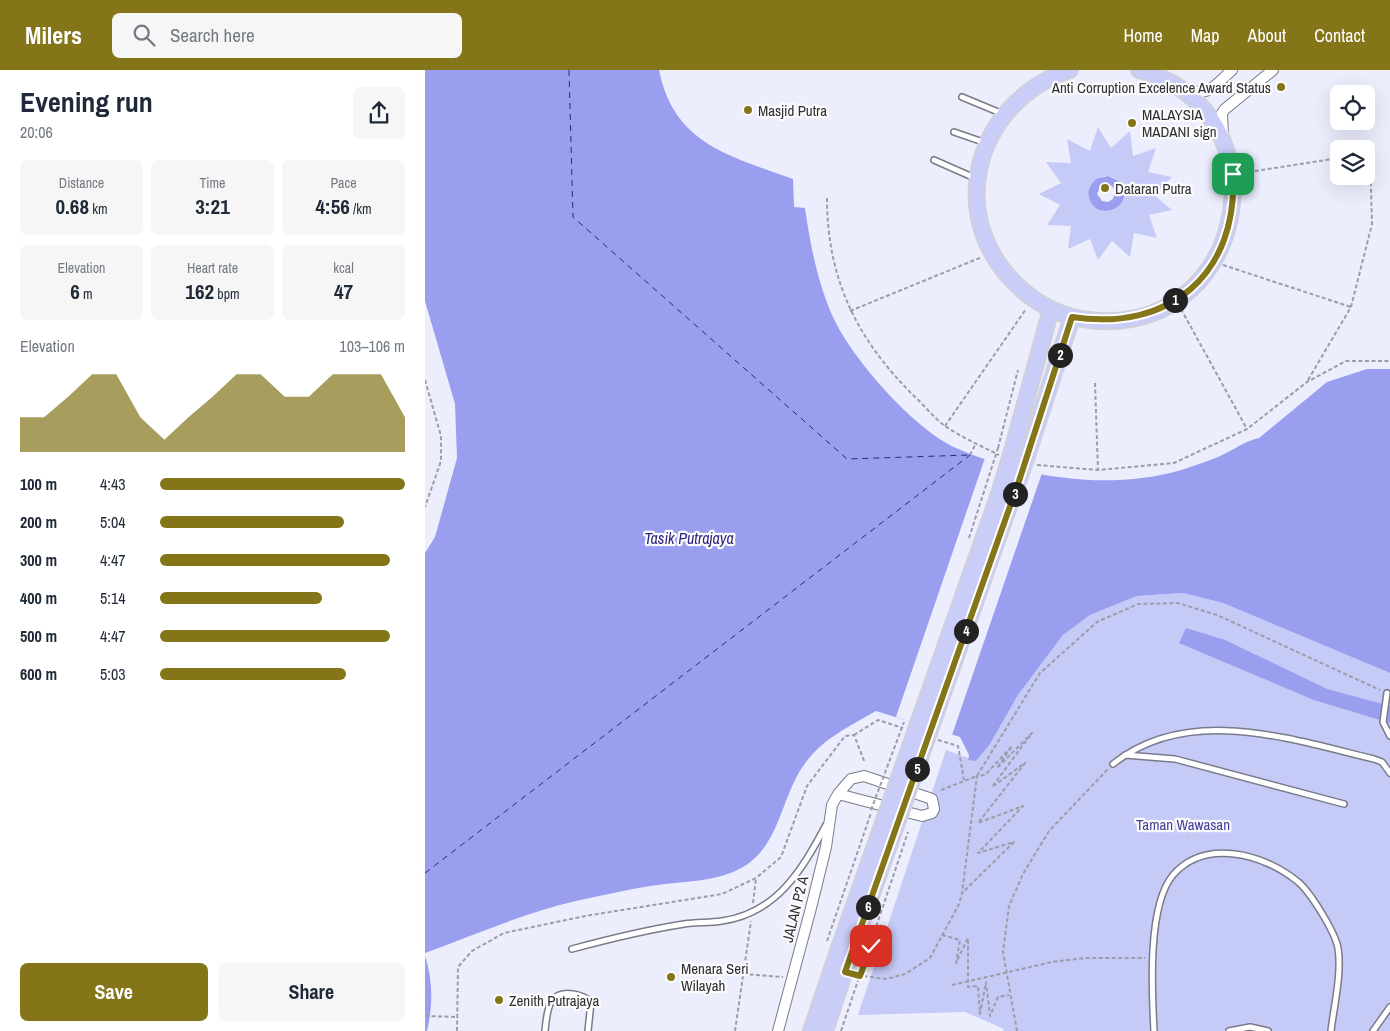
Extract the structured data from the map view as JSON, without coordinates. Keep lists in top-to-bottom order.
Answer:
{
  "streets": {
    "street": ["JALAN P2 A"]
  },
  "water": ["Tasik Putrajaya"],
  "parks": ["Taman Wawasan"],
  "places": [
    "Anti Corruption Excelence Award Status",
    "Masjid Putra",
    "MALAYSIA MADANI sign",
    "Dataran Putra",
    "Menara Seri Wilayah",
    "Zenith Putrajaya"
  ],
  "page": {
    "header": "Milers",
    "search": "Search here",
    "nav": [
      "Home",
      "Map",
      "About",
      "Contact"
    ],
    "heading": ["Evening run", "20:06"],
    "stats": [
      ["Distance", "0.68 km"],
      ["Time", "3:21"],
      ["Pace", "4:56 /km"],
      ["Elevation", "6 m"],
      ["Heart rate", "162 bpm"],
      ["kcal", "47"]
    ],
    "pins": [
      "1",
      "2",
      "3",
      "4",
      "5",
      "6"
    ],
    "chart": ["Elevation", "103–106 m"],
    "list": [
      {
        "name": "100 m",
        "note": "4:43"
      },
      {
        "name": "200 m",
        "note": "5:04"
      },
      {
        "name": "300 m",
        "note": "4:47"
      },
      {
        "name": "400 m",
        "note": "5:14"
      },
      {
        "name": "500 m",
        "note": "4:47"
      },
      {
        "name": "600 m",
        "note": "5:03"
      }
    ],
    "buttons": ["Save", "Share"]
  }
}
